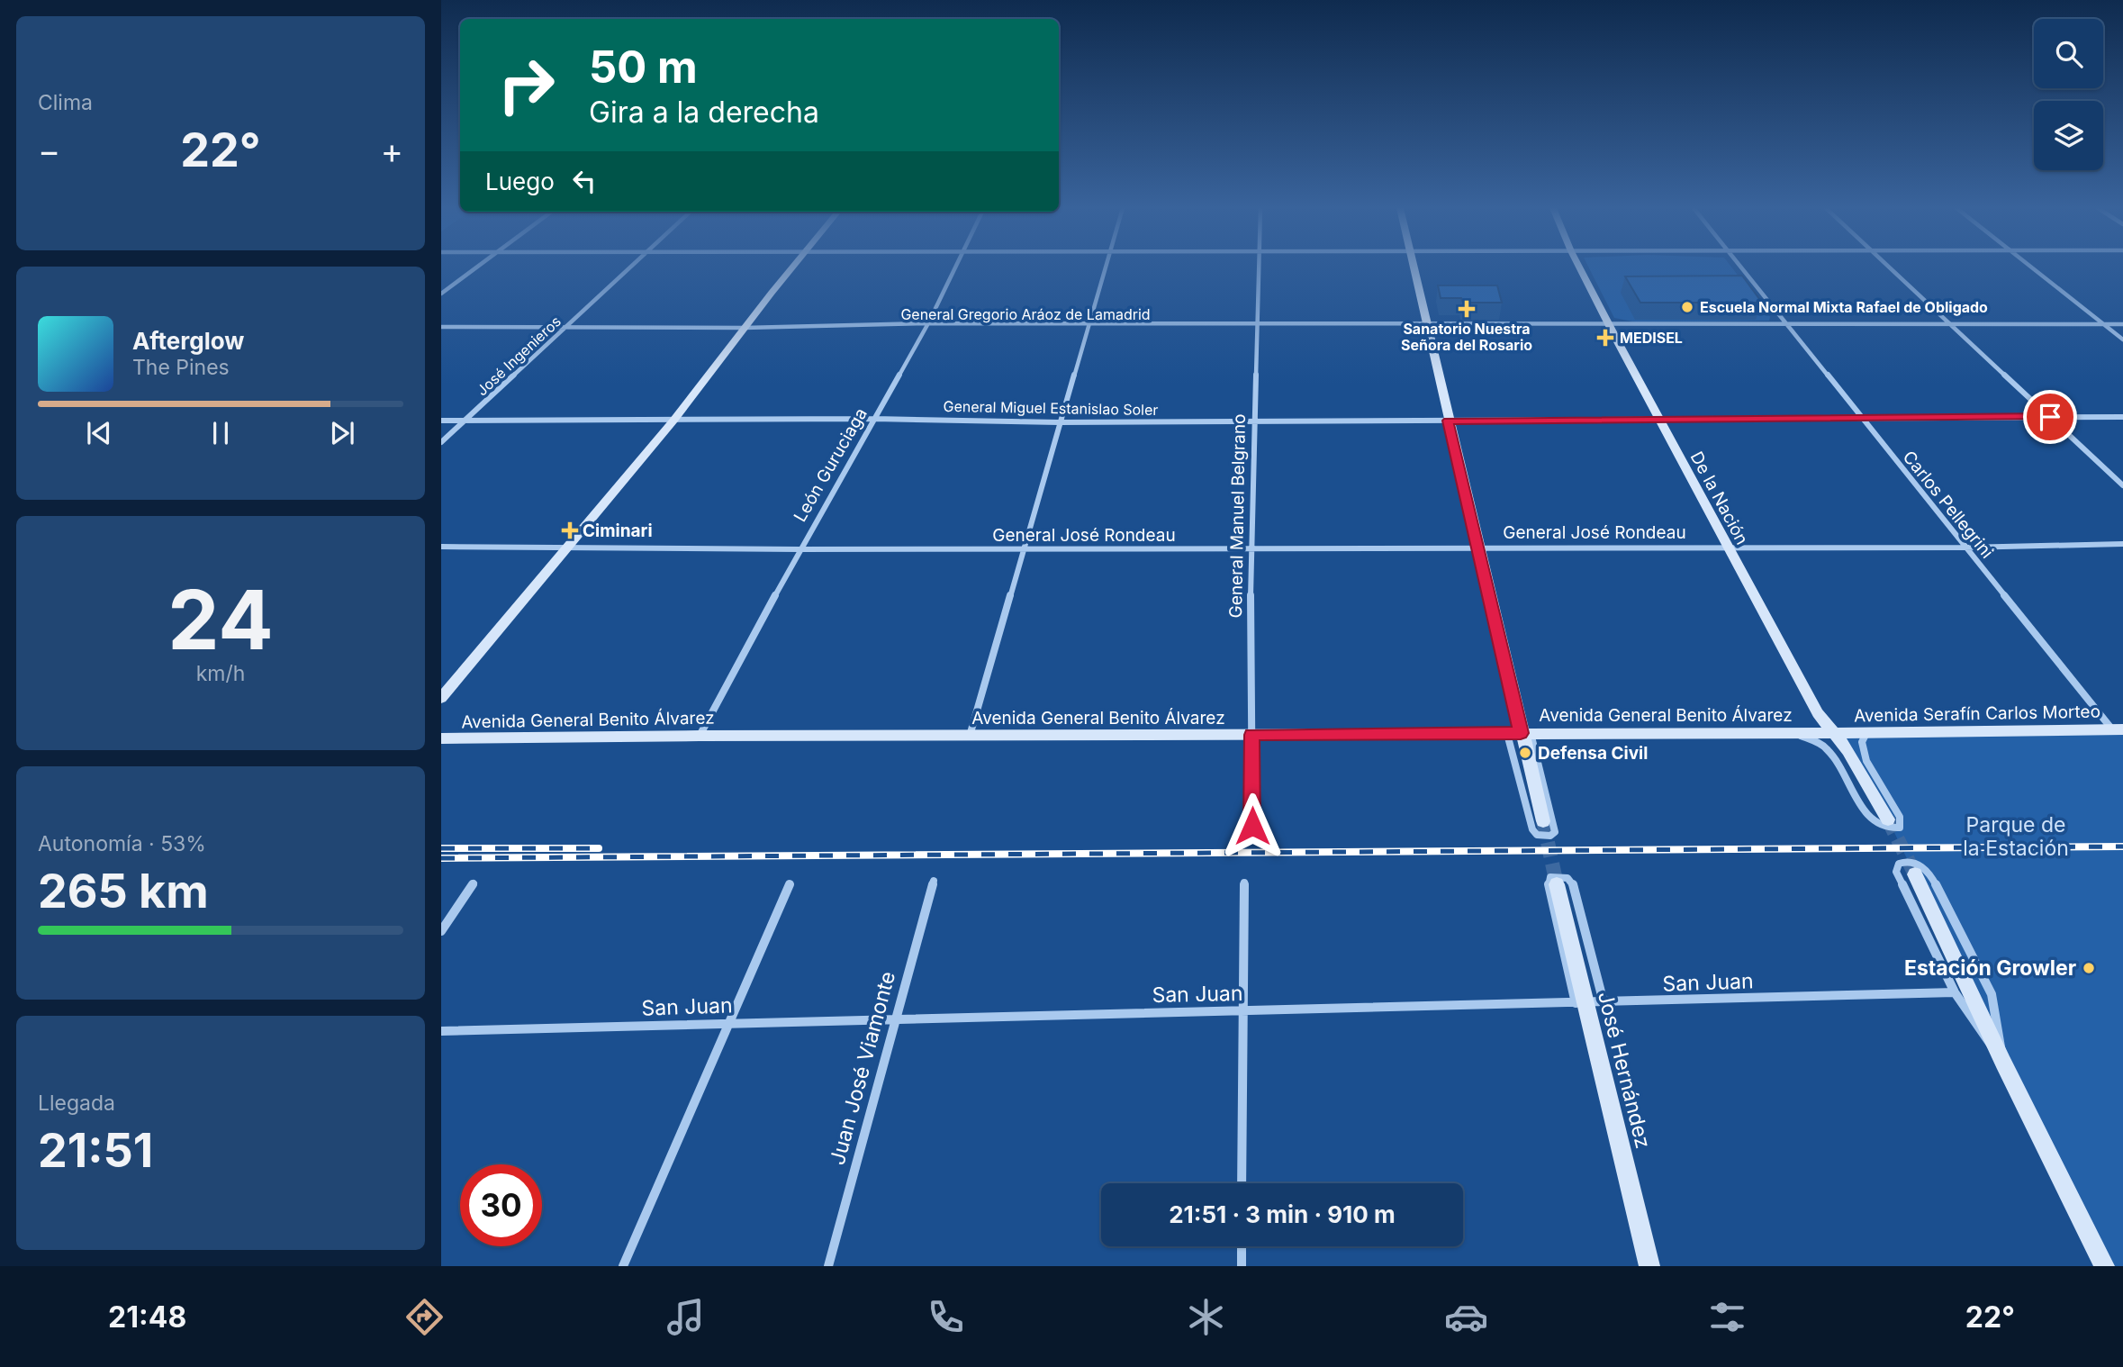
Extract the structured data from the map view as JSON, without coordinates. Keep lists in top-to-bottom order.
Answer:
{
  "streets": {
    "main road": [
      "De la Nación",
      "Avenida Serafín Carlos Morteo",
      "Avenida General Benito Álvarez",
      "José Hernández"
    ],
    "street": [
      "General Gregorio Aráoz de Lamadrid",
      "José Ingenieros",
      "General Miguel Estanislao Soler",
      "León Guruciaga",
      "Carlos Pellegrini",
      "General Manuel Belgrano",
      "General José Rondeau",
      "San Juan",
      "Juan José Viamonte"
    ]
  },
  "crossings": [
    ["General Gregorio Aráoz de Lamadrid", "José Ingenieros"],
    ["General Gregorio Aráoz de Lamadrid", "León Guruciaga"],
    ["General Gregorio Aráoz de Lamadrid", "De la Nación"],
    ["General Gregorio Aráoz de Lamadrid", "Carlos Pellegrini"],
    ["General Gregorio Aráoz de Lamadrid", "General Manuel Belgrano"],
    ["José Ingenieros", "General Miguel Estanislao Soler"],
    ["General Miguel Estanislao Soler", "León Guruciaga"],
    ["General Miguel Estanislao Soler", "De la Nación"],
    ["General Miguel Estanislao Soler", "Carlos Pellegrini"],
    ["General Miguel Estanislao Soler", "General Manuel Belgrano"],
    ["León Guruciaga", "General José Rondeau"],
    ["León Guruciaga", "Avenida General Benito Álvarez"],
    ["De la Nación", "General José Rondeau"],
    ["De la Nación", "Avenida Serafín Carlos Morteo"],
    ["De la Nación", "Avenida General Benito Álvarez"],
    ["Carlos Pellegrini", "General José Rondeau"],
    ["Carlos Pellegrini", "Avenida Serafín Carlos Morteo"],
    ["General Manuel Belgrano", "General José Rondeau"],
    ["General Manuel Belgrano", "Avenida General Benito Álvarez"],
    ["Avenida Serafín Carlos Morteo", "Avenida General Benito Álvarez"],
    ["San Juan", "Juan José Viamonte"],
    ["San Juan", "José Hernández"]
  ],
  "parks": ["Parque de la Estación"],
  "places": {
    "other": ["Escuela Normal Mixta Rafael de Obligado", "Defensa Civil", "Estación Growler"],
    "health": ["Sanatorio Nuestra Señora del Rosario", "MEDISEL", "Ciminari"]
  },
  "page": {
    "tile": [
      "Clima",
      ["24", "km/h"],
      ["Autonomía · 53%", "265 km"],
      ["Llegada", "21:51"]
    ],
    "turn": ["50 m", "Gira a la derecha"],
    "heat": ["−", "22°", "+"],
    "then": "Luego",
    "song": ["Afterglow", "The Pines"],
    "limit": "30",
    "trip": "21:51 · 3 min · 910 m",
    "tabs": ["21:48", "22°"]
  }
}
